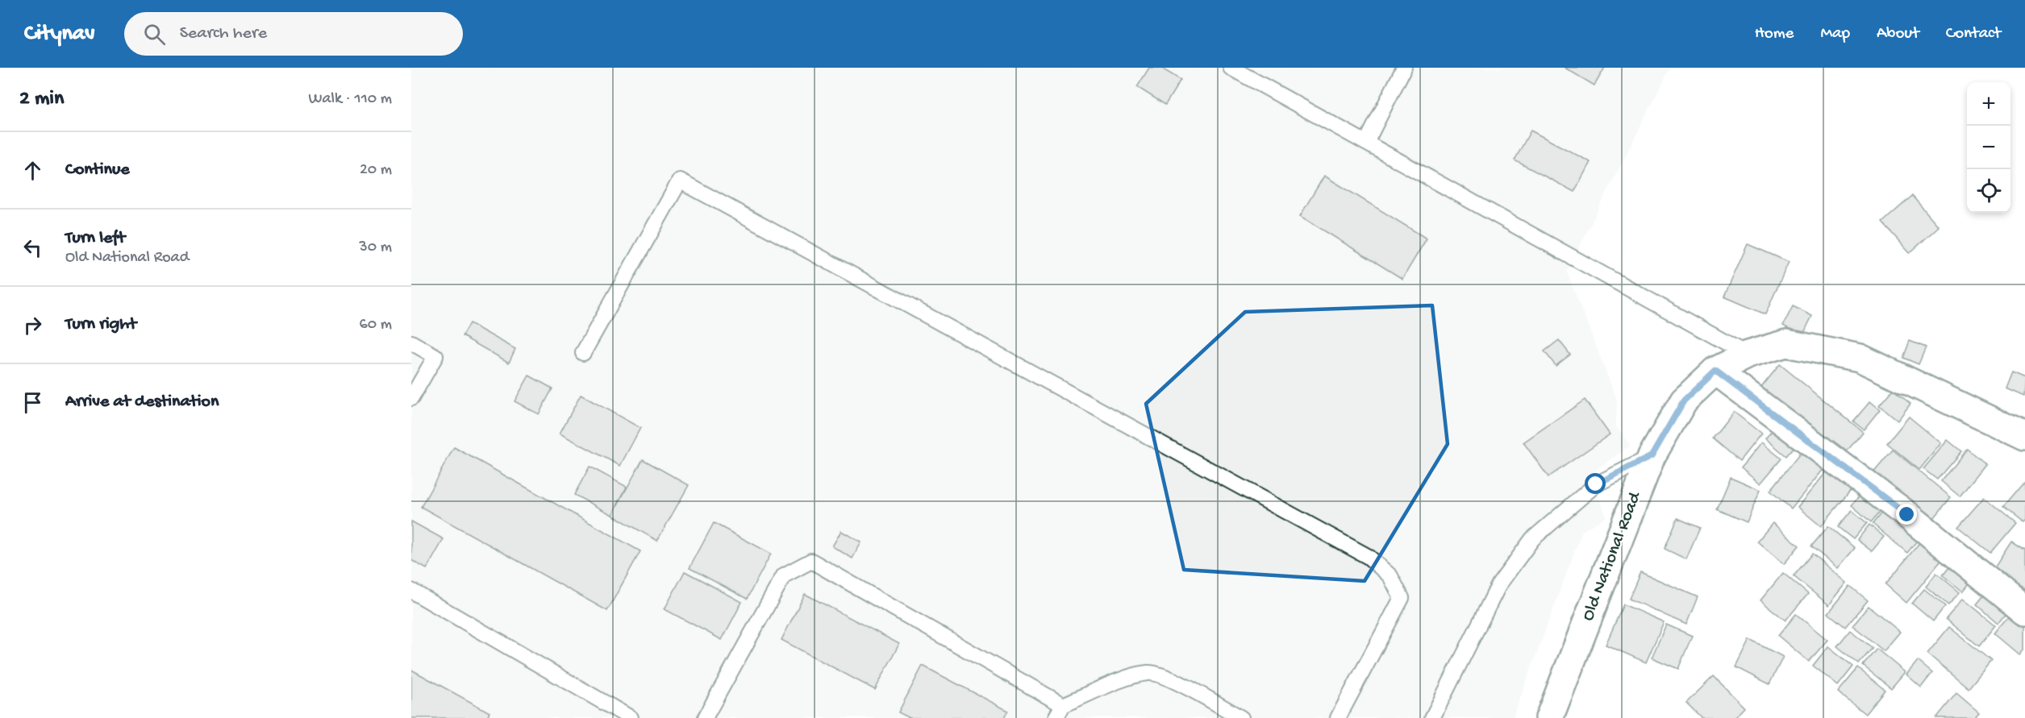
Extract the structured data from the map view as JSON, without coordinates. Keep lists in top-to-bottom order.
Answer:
{
  "streets": {
    "main road": ["Old National Road"]
  },
  "page": {
    "header": "Citynav",
    "search": "Search here",
    "nav": [
      "Home",
      "Map",
      "About",
      "Contact"
    ],
    "heading": ["2 min", "Walk · 110 m"],
    "map_buttons": ["+", "−"],
    "list": [
      ["Continue", "20 m"],
      ["Turn left", "Old National Road", "30 m"],
      ["Turn right", "60 m"],
      "Arrive at destination"
    ]
  }
}
